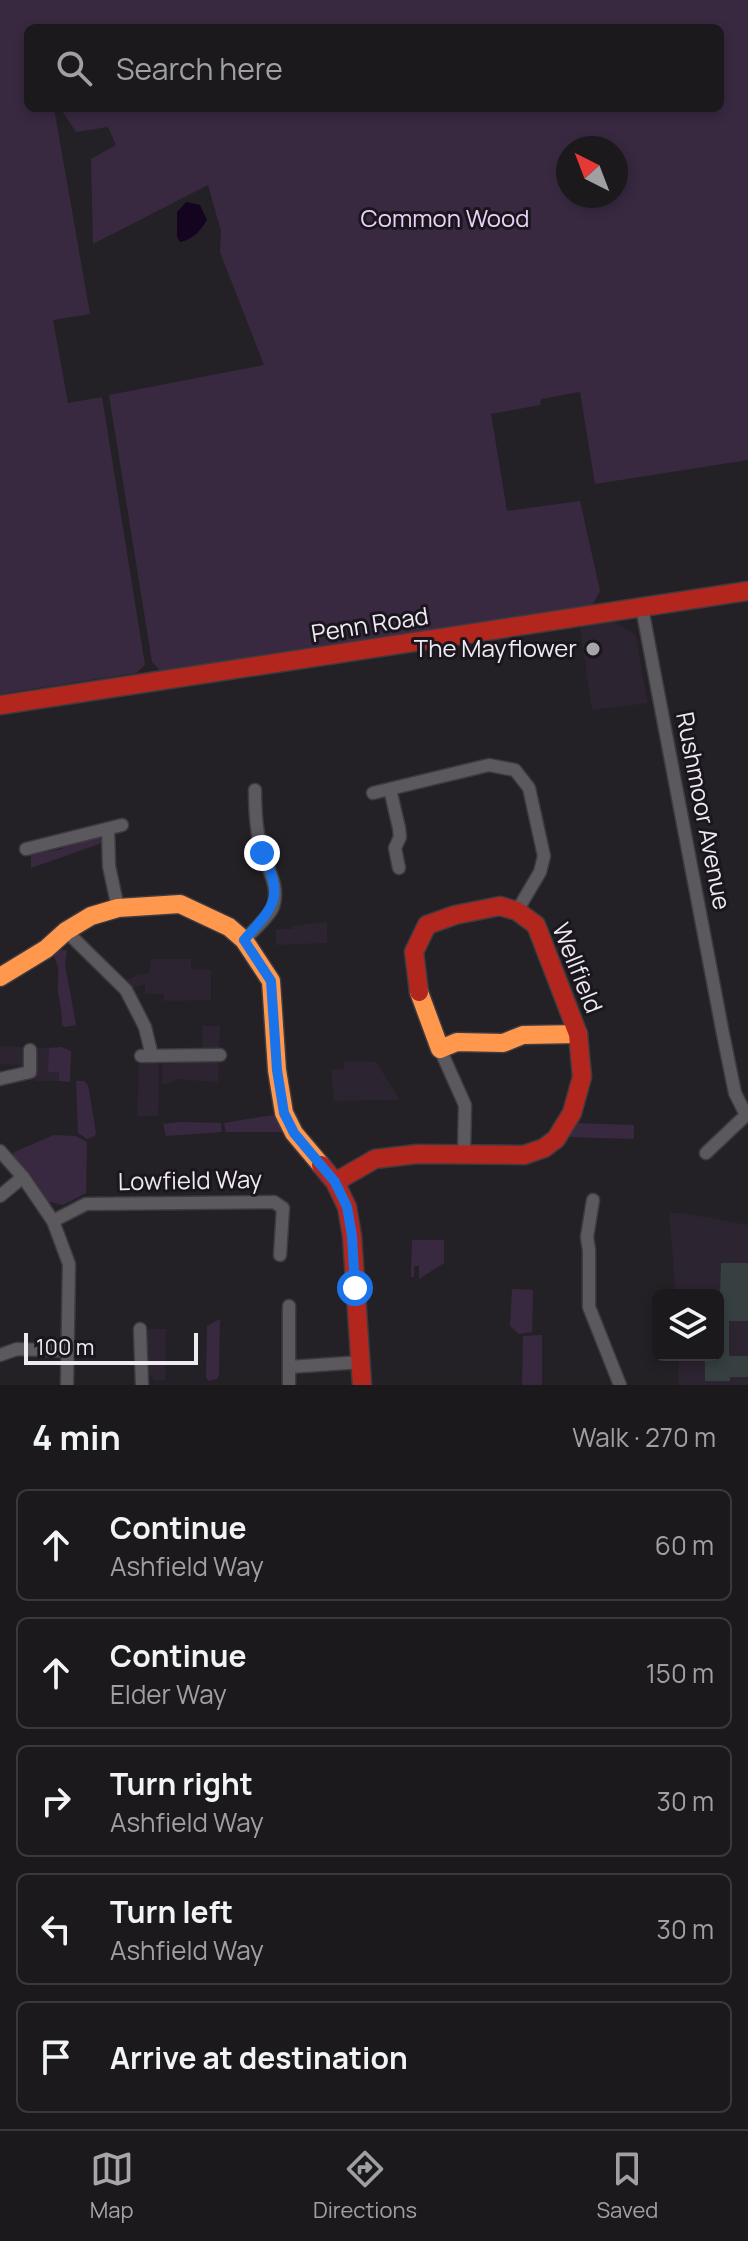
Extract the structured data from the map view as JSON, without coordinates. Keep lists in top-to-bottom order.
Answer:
{
  "streets": {
    "street": [
      "Penn Road",
      "Rushmoor Avenue",
      "Wellfield",
      "Lowfield Way"
    ]
  },
  "crossings": [
    ["Penn Road", "Rushmoor Avenue"]
  ],
  "parks": ["Common Wood"],
  "places": ["The Mayflower"],
  "scale_bar": "100 m",
  "north": "top left",
  "page": {
    "search": "Search here",
    "scale": "100 m",
    "heading": ["4 min", "Walk · 270 m"],
    "list": [
      ["Continue", "Ashfield Way", "60 m"],
      ["Continue", "Elder Way", "150 m"],
      ["Turn right", "Ashfield Way", "30 m"],
      ["Turn left", "Ashfield Way", "30 m"],
      "Arrive at destination"
    ],
    "nav": ["Map", "Directions", "Saved"]
  }
}
